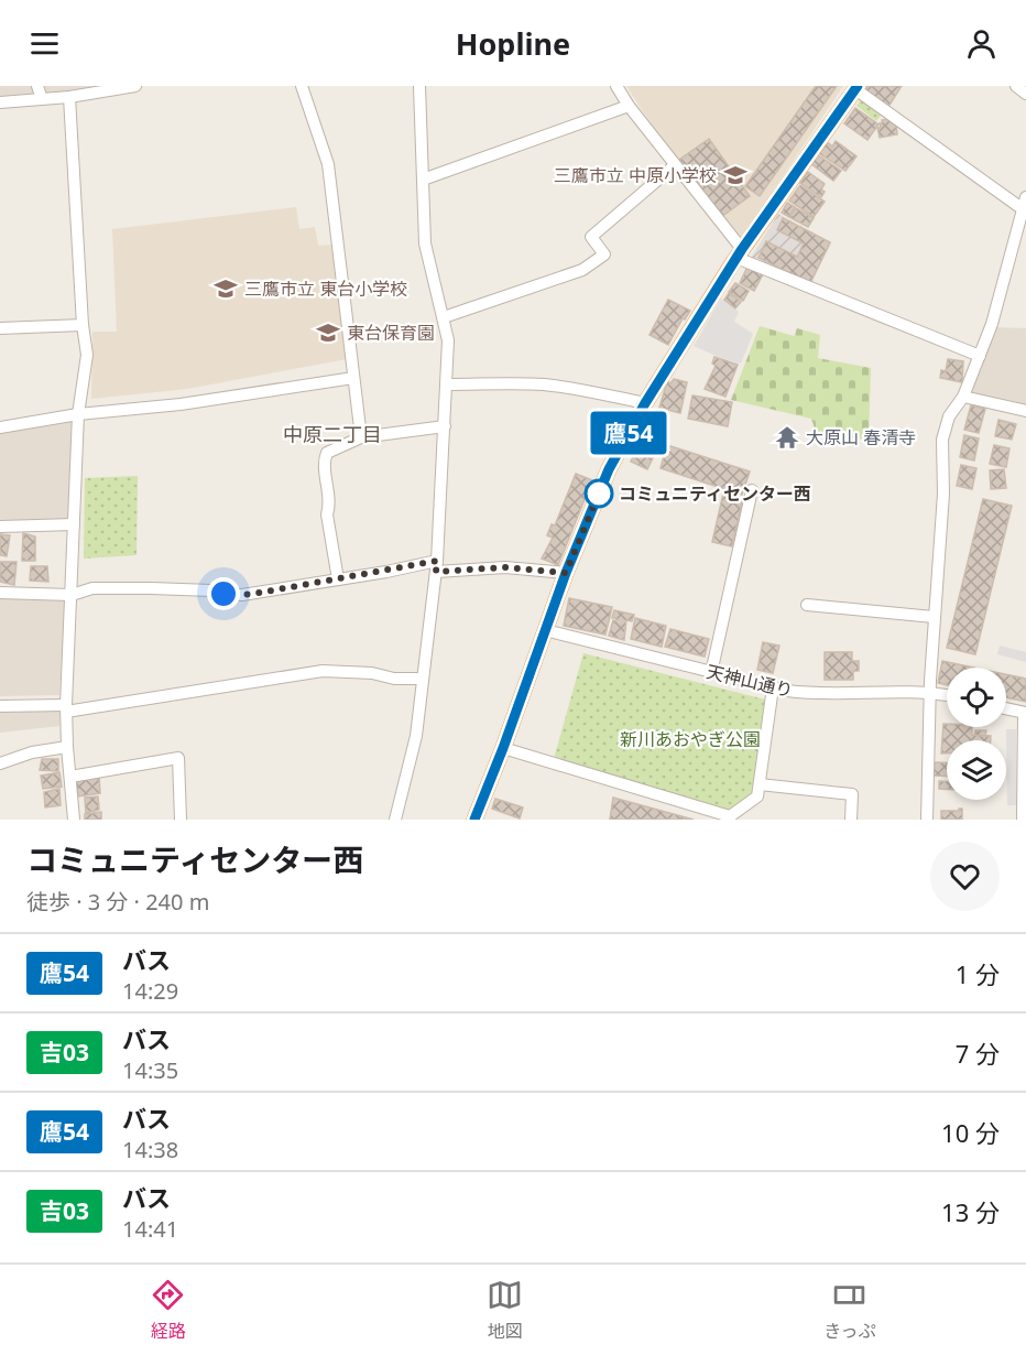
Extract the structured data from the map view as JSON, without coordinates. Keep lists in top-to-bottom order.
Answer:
{
  "streets": {
    "street": ["天神山通り"]
  },
  "districts": ["中原二丁目"],
  "parks": ["新川あおやぎ公園"],
  "places": {
    "school or university": ["三鷹市立 中原小学校", "三鷹市立 東台小学校", "東台保育園"],
    "temple": ["大原山 春清寺"],
    "other": ["コミュニティセンター西"]
  },
  "lines": ["bus line 鷹54"],
  "page": {
    "header": "Hopline",
    "on_map": "鷹54",
    "heading": ["コミュニティセンター西", "徒歩 · 3 分 · 240 m"],
    "list": [
      {
        "mark": "鷹54",
        "name": "バス",
        "note": "14:29",
        "value": "1 分"
      },
      {
        "mark": "吉03",
        "name": "バス",
        "note": "14:35",
        "value": "7 分"
      },
      {
        "mark": "鷹54",
        "name": "バス",
        "note": "14:38",
        "value": "10 分"
      },
      {
        "mark": "吉03",
        "name": "バス",
        "note": "14:41",
        "value": "13 分"
      }
    ],
    "tabs": ["経路", "地図", "きっぷ"]
  }
}
